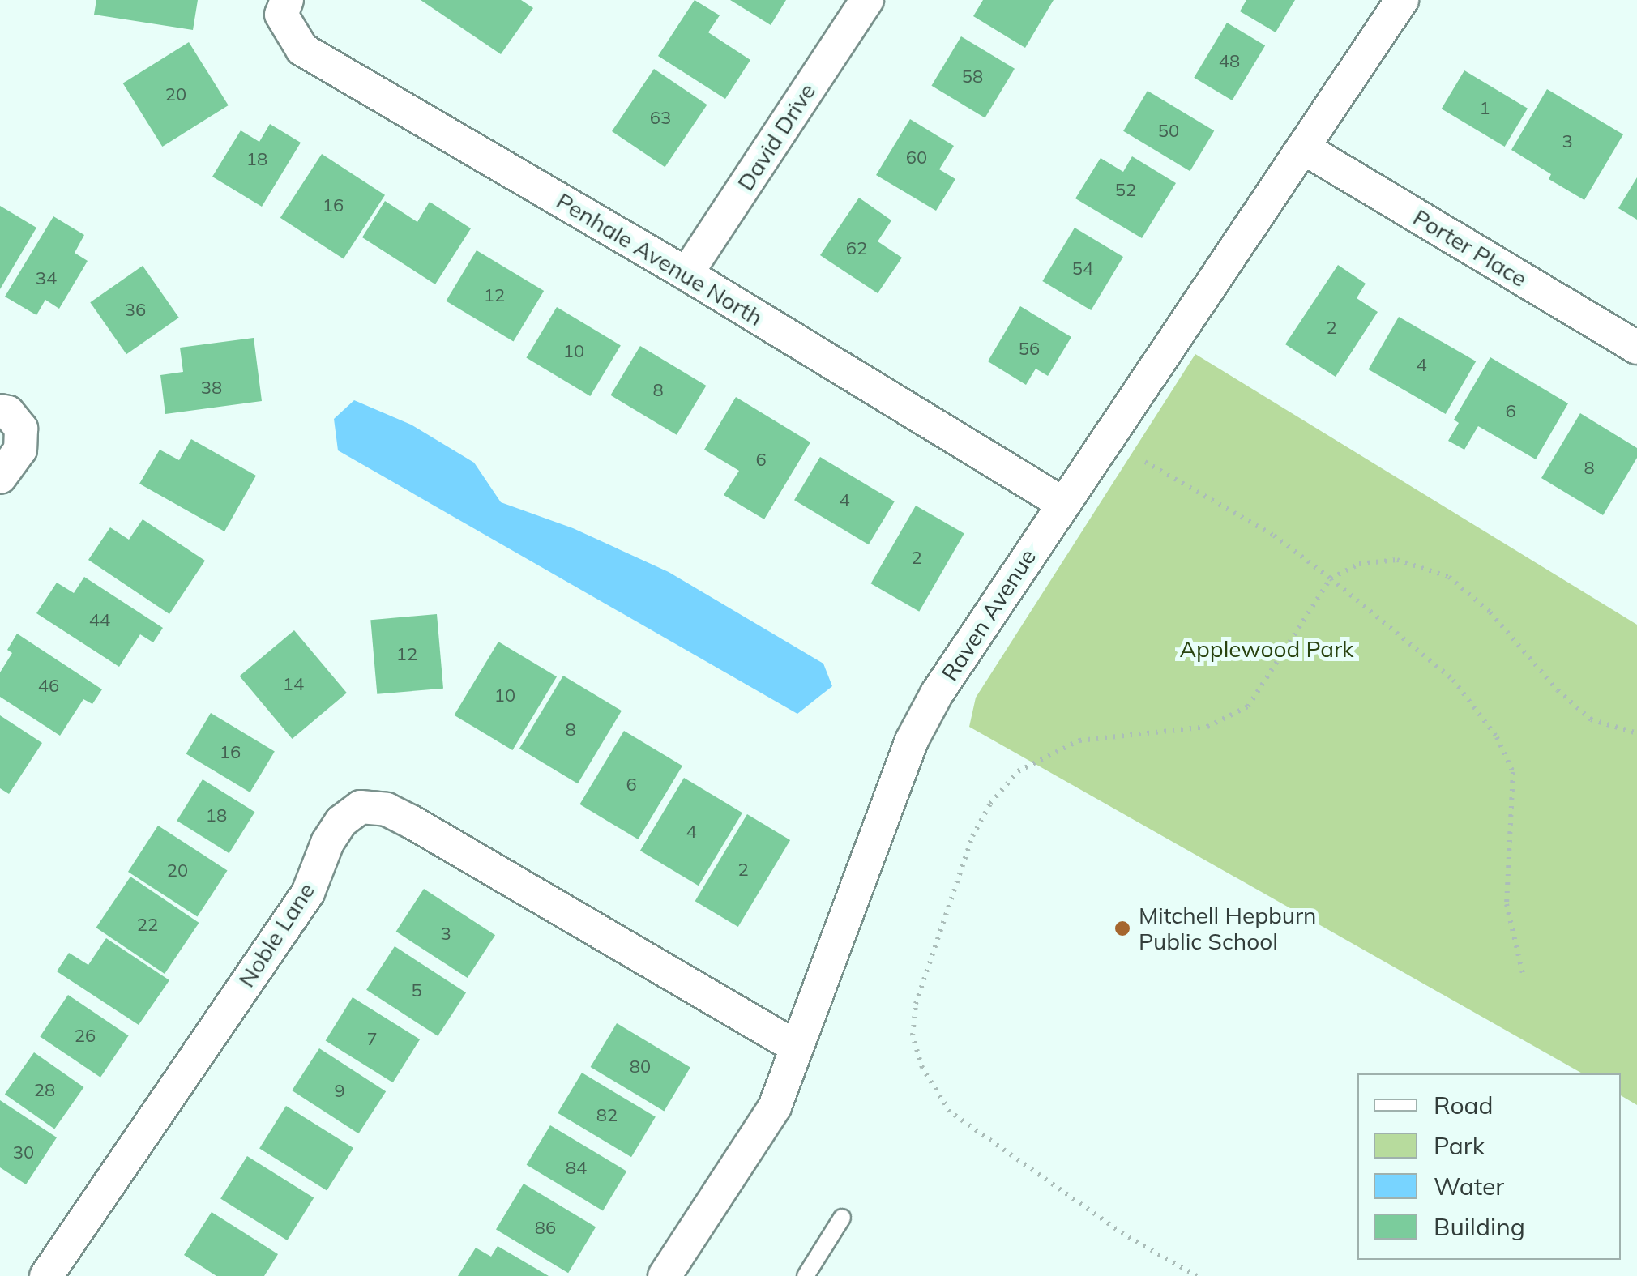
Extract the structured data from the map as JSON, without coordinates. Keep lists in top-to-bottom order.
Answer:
{
  "streets": {
    "street": [
      "David Drive",
      "Porter Place",
      "Penhale Avenue North",
      "Raven Avenue",
      "Noble Lane"
    ]
  },
  "crossings": [
    ["David Drive", "Penhale Avenue North"],
    ["Porter Place", "Raven Avenue"],
    ["Penhale Avenue North", "Raven Avenue"],
    ["Raven Avenue", "Noble Lane"]
  ],
  "parks": ["Applewood Park"],
  "places": ["Mitchell Hepburn Public School"],
  "house_numbers": [
    "48",
    "58",
    "20",
    "1",
    "63",
    "50",
    "3",
    "60",
    "18",
    "52",
    "16",
    "62",
    "54",
    "34",
    "12",
    "36",
    "2",
    "56",
    "10",
    "4",
    "38",
    "8",
    "6",
    "6",
    "8",
    "4",
    "2",
    "44",
    "12",
    "14",
    "46",
    "10",
    "8",
    "16",
    "6",
    "18",
    "4",
    "2",
    "20",
    "22",
    "3",
    "5",
    "26",
    "7",
    "80",
    "28",
    "9",
    "82",
    "30",
    "84",
    "86"
  ],
  "legend": [
    "Road",
    "Park",
    "Water",
    "Building"
  ]
}
